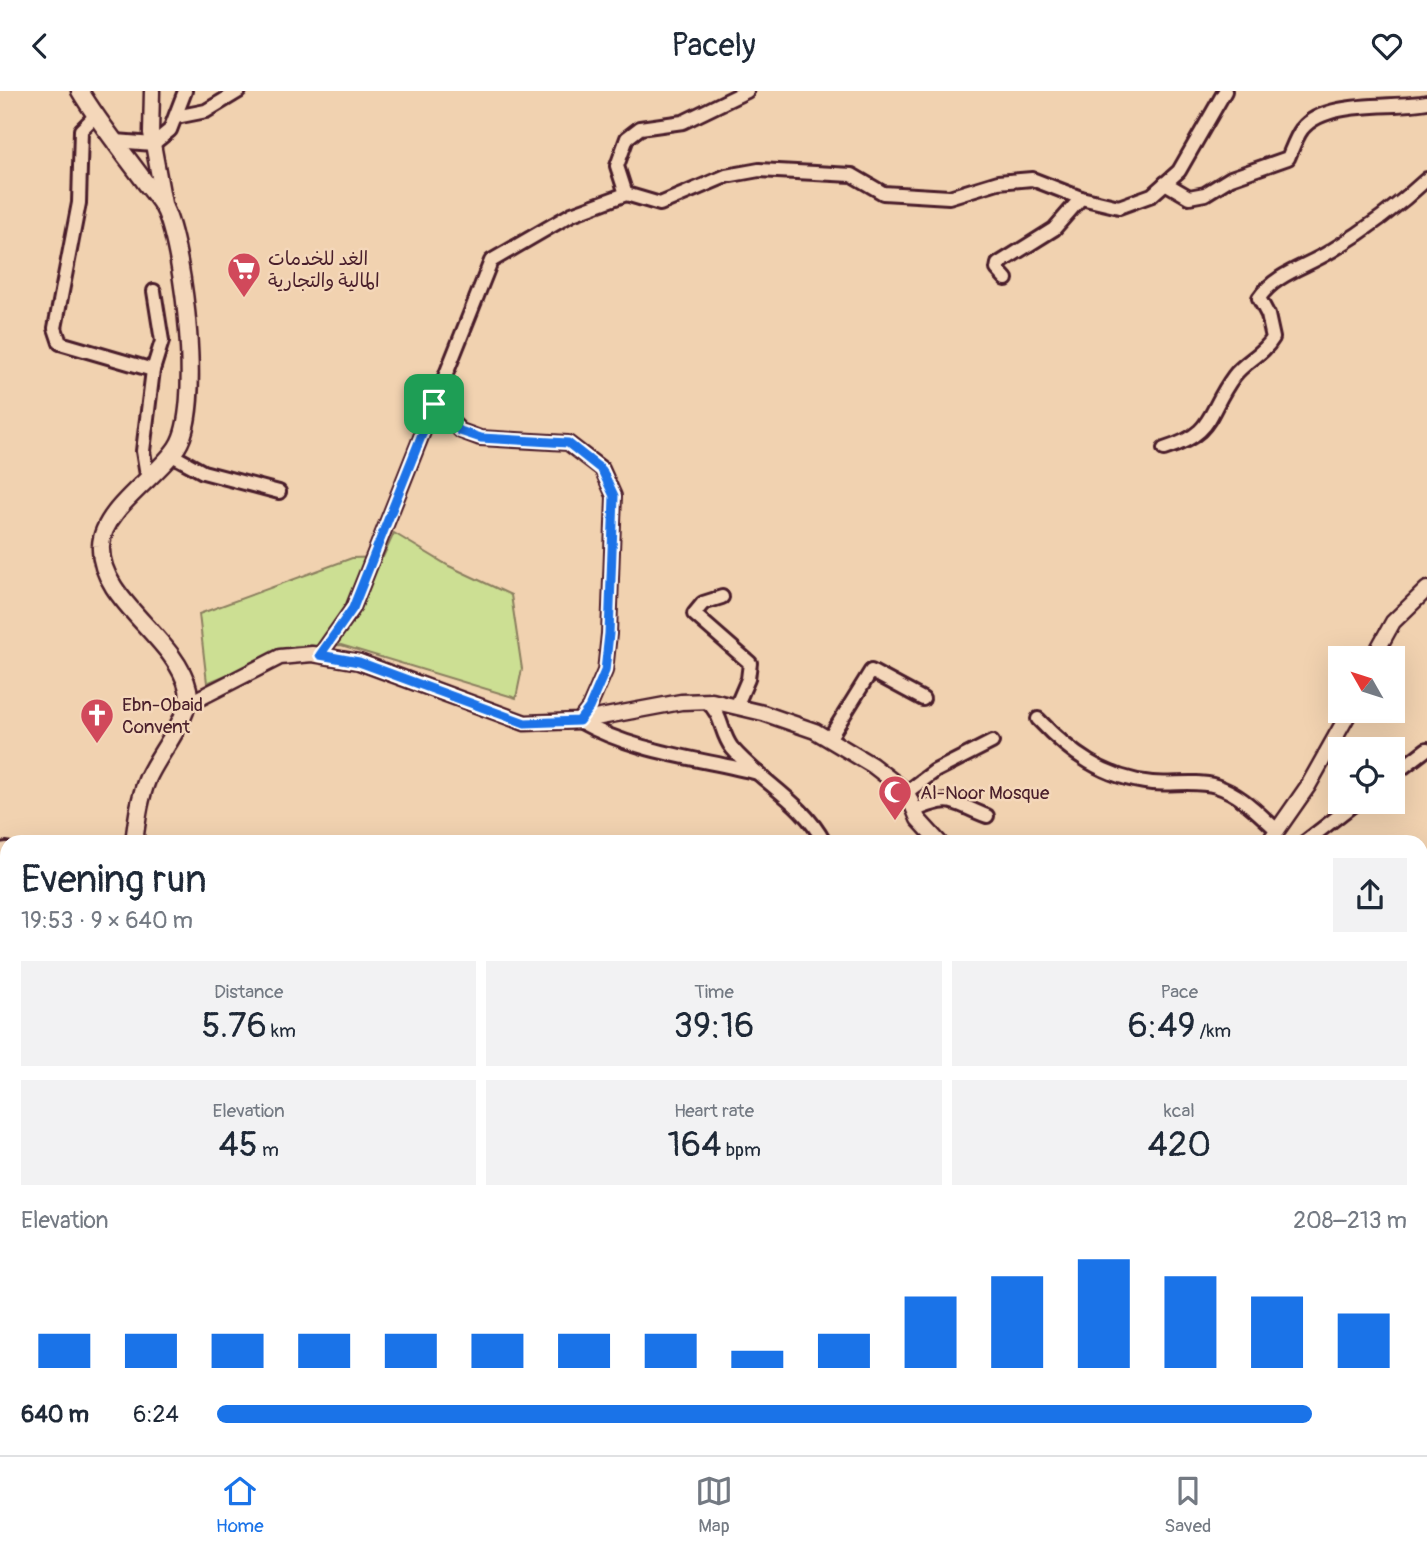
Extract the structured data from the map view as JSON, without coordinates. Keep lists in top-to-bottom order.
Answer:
{
  "places": {
    "supermarket": ["الغد للخدمات المالية والتجارية"],
    "church": ["Ebn-Obaid Convent"],
    "mosque": ["Al-Noor Mosque"]
  },
  "north": "top left",
  "page": {
    "header": "Pacely",
    "heading": ["Evening run", "19:53 · 9 × 640 m"],
    "stats": [
      ["Distance", "5.76 km"],
      ["Time", "39:16"],
      ["Pace", "6:49 /km"],
      ["Elevation", "45 m"],
      ["Heart rate", "164 bpm"],
      ["kcal", "420"]
    ],
    "chart": ["Elevation", "208–213 m"],
    "list": [
      {
        "name": "640 m",
        "note": "6:24"
      }
    ],
    "tabs": ["Home", "Map", "Saved"]
  }
}
